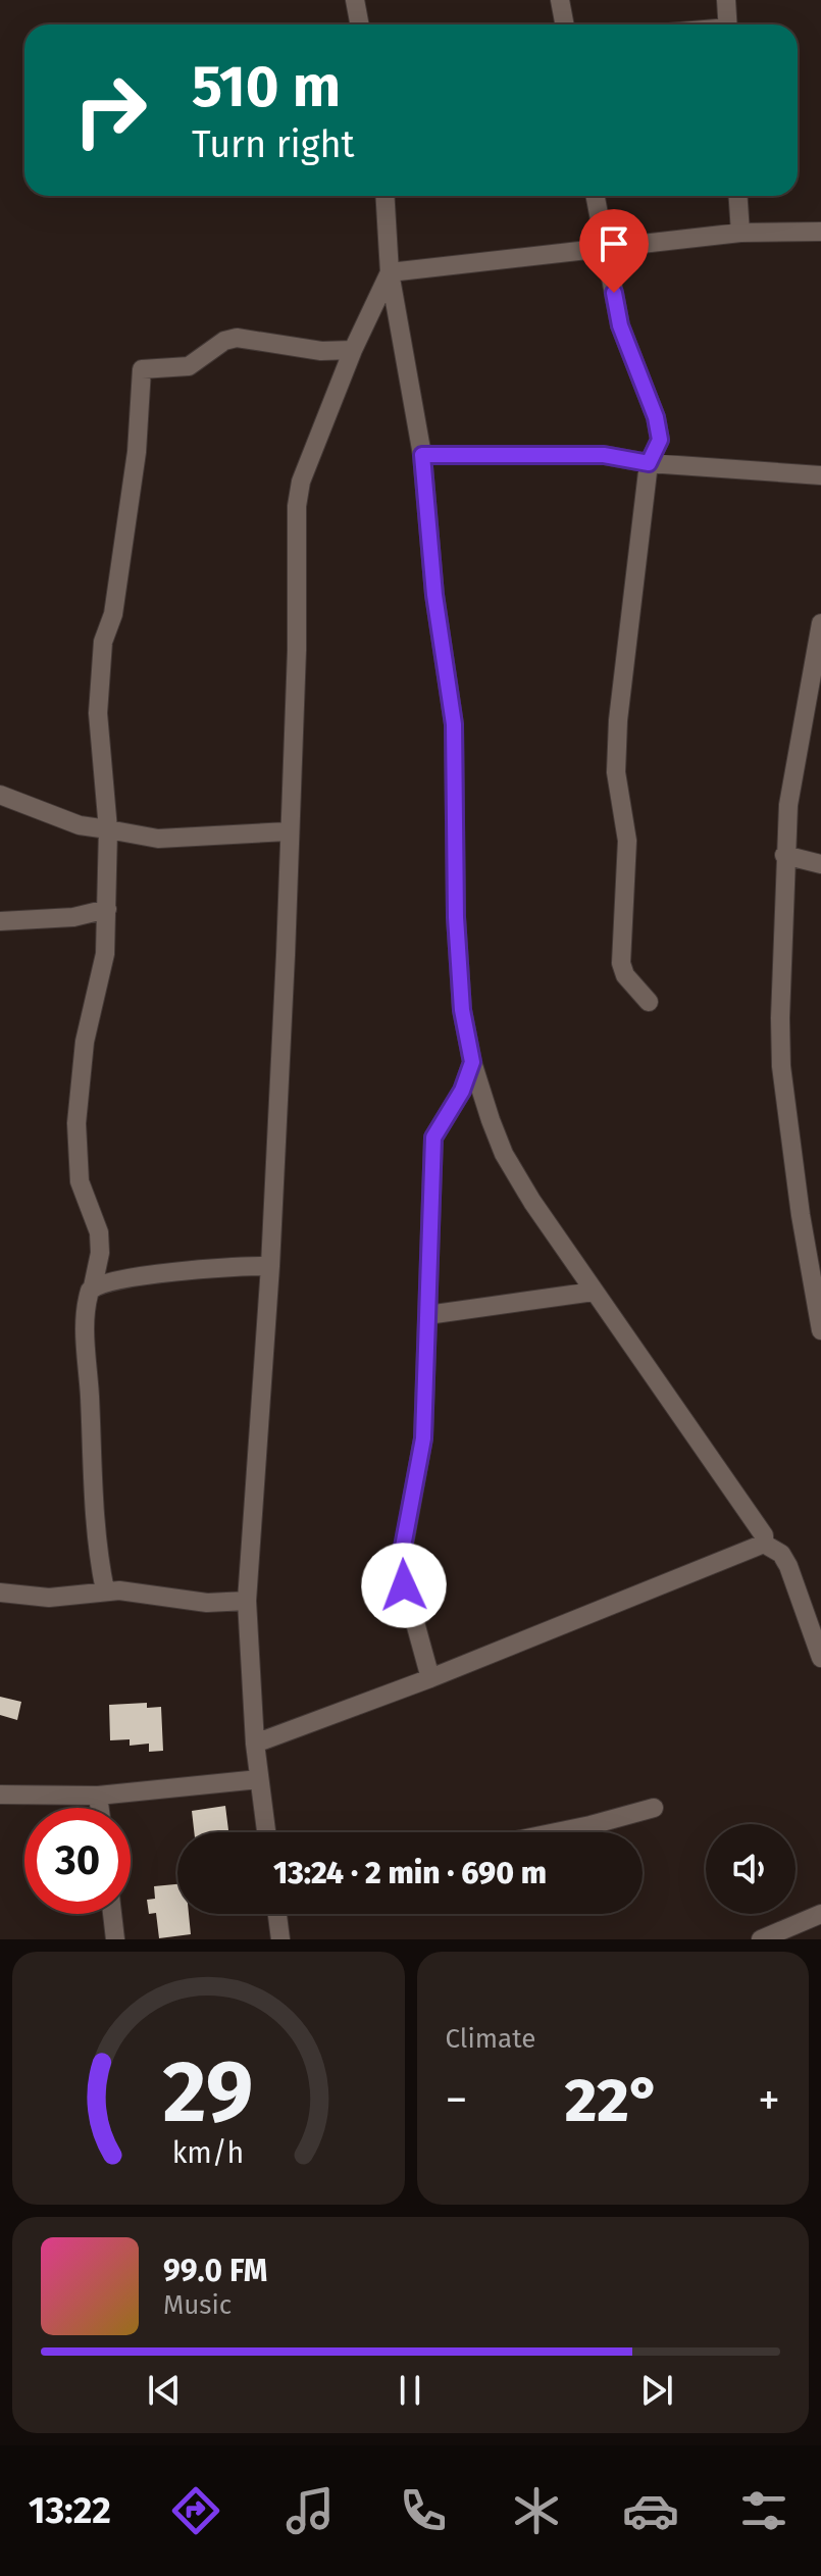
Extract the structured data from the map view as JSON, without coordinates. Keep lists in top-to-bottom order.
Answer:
{
  "page": {
    "turn": ["510 m", "Turn right"],
    "limit": "30",
    "trip": "13:24 · 2 min · 690 m",
    "tile": "Climate",
    "heat": ["−", "22°", "+"],
    "song": ["99.0 FM", "Music"],
    "tabs": "13:22",
    "gauge": ["29", "km/h"]
  }
}
